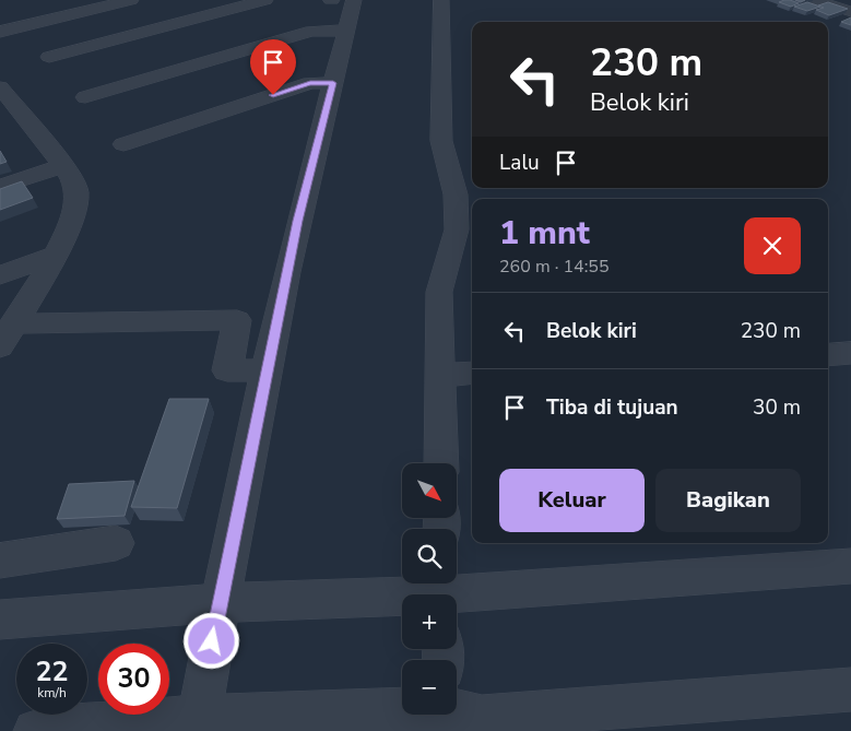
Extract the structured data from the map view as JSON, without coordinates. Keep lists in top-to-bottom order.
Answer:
{
  "north": "bottom right",
  "page": {
    "turn": ["230 m", "Belok kiri"],
    "then": "Lalu",
    "heading": ["1 mnt", "260 m · 14:55"],
    "list": [
      {
        "name": "Belok kiri",
        "value": "230 m"
      },
      {
        "name": "Tiba di tujuan",
        "value": "30 m"
      }
    ],
    "buttons": ["Keluar", "Bagikan"],
    "map_buttons": ["+", "−"],
    "speed": "22 km/h",
    "limit": "30"
  }
}
